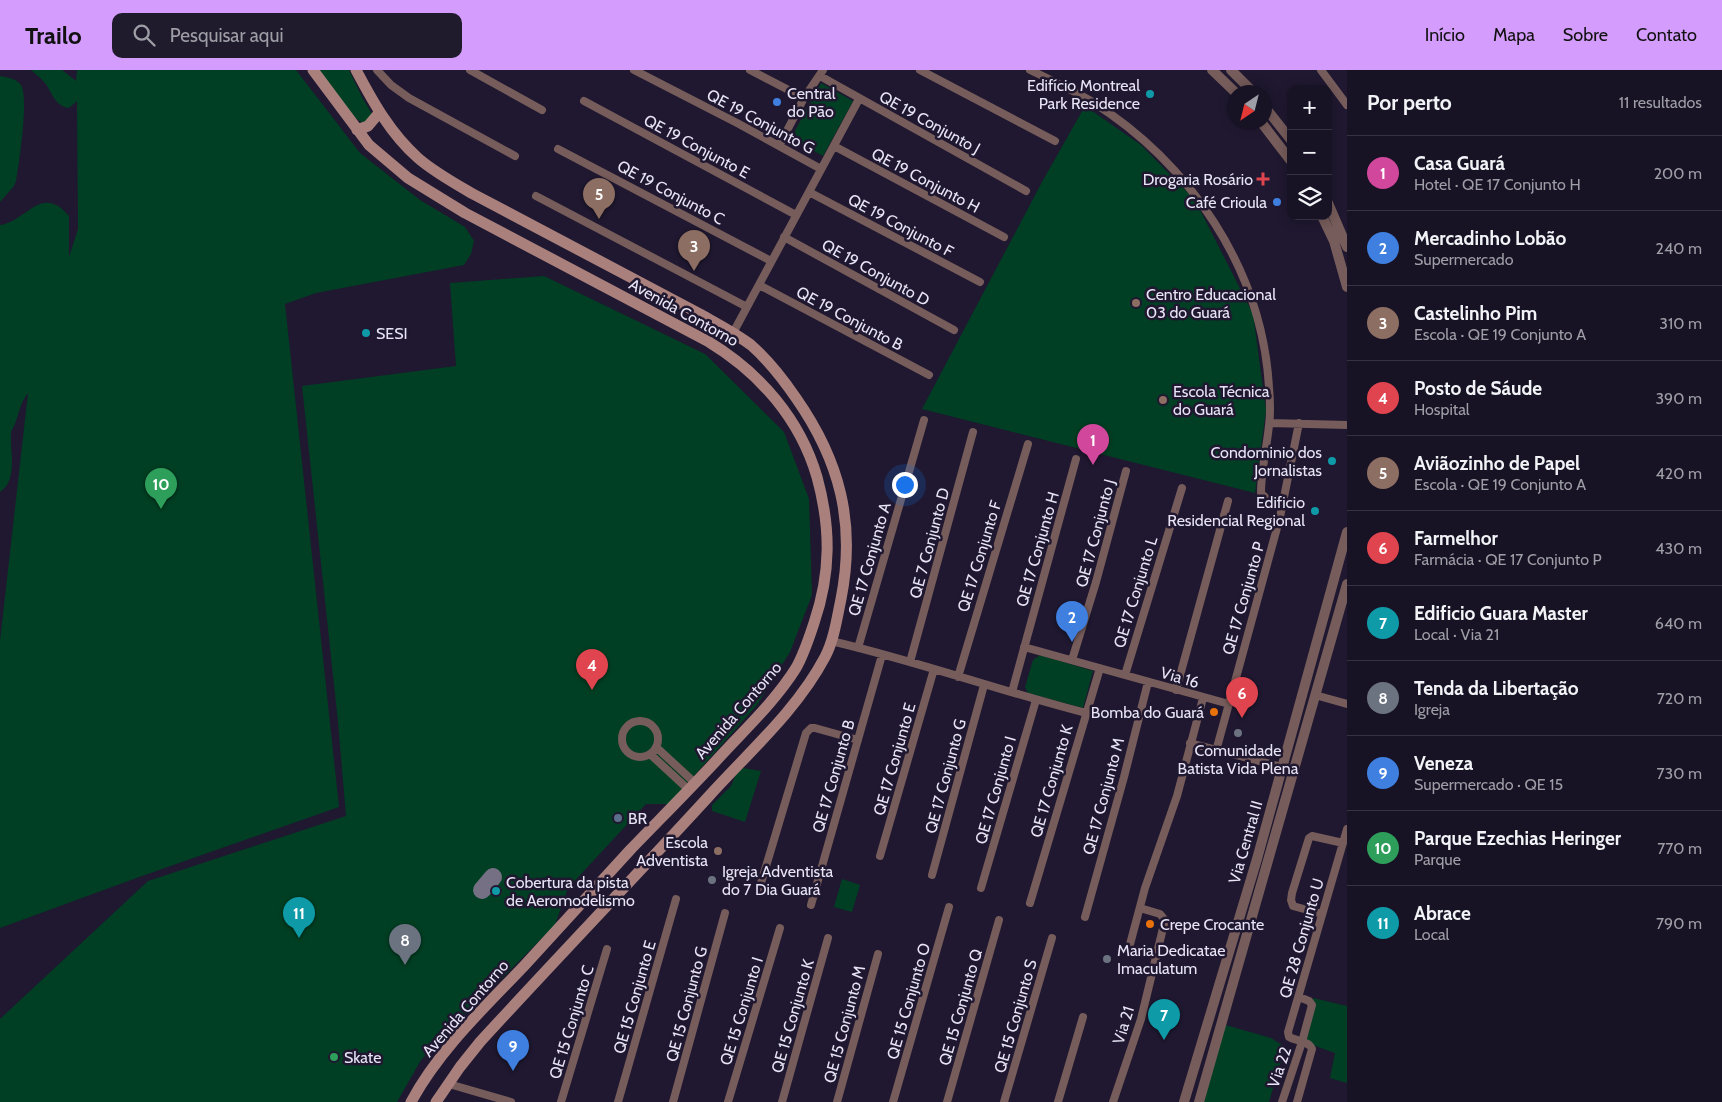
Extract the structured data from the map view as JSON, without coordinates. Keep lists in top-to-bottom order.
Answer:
{
  "streets": {
    "main road": ["Avenida Contorno"],
    "street": [
      "QE 19 Conjunto G",
      "QE 19 Conjunto J",
      "QE 19 Conjunto E",
      "QE 19 Conjunto H",
      "QE 19 Conjunto C",
      "QE 19 Conjunto F",
      "QE 19 Conjunto D",
      "QE 19 Conjunto B",
      "QE 17 Conjunto J",
      "QE 7 Conjunto D",
      "QE 17 Conjunto H",
      "QE 17 Conjunto F",
      "QE 17 Conjunto A",
      "QE 17 Conjunto L",
      "QE 17 Conjunto P",
      "Via 16",
      "QE 17 Conjunto E",
      "QE 17 Conjunto B",
      "QE 17 Conjunto G",
      "QE 17 Conjunto K",
      "QE 17 Conjunto I",
      "QE 17 Conjunto M",
      "Via Central II",
      "QE 28 Conjunto U",
      "QE 15 Conjunto E",
      "QE 15 Conjunto O",
      "QE 15 Conjunto G",
      "QE 15 Conjunto Q",
      "QE 15 Conjunto I",
      "QE 15 Conjunto K",
      "QE 15 Conjunto S",
      "QE 15 Conjunto C",
      "QE 15 Conjunto M",
      "Via 21",
      "Via 22"
    ]
  },
  "crossings": [
    ["QE 17 Conjunto J", "Via 16"],
    ["QE 17 Conjunto H", "Via 16"],
    ["QE 17 Conjunto L", "Via 16"],
    ["Via 16", "QE 17 Conjunto K"],
    ["Via 16", "QE 17 Conjunto M"],
    ["Via 16", "Via 21"],
    ["QE 28 Conjunto U", "Via 22"]
  ],
  "places": {
    "other": [
      "Edifício Montreal Park Residence",
      "Central do Pão",
      "Café Crioula",
      "Centro Educacional 03 do Guará",
      "SESI",
      "Escola Técnica do Guará",
      "Condominio dos Jornalistas",
      "Edificio Residencial Regional",
      "Bomba do Guará",
      "Comunidade Batista Vida Plena",
      "BR",
      "Escola Adventista",
      "Igreja Adventista do 7 Dia Guará",
      "Cobertura da pista de Aeromodelismo",
      "Crepe Crocante",
      "Maria Dedicatae Imaculatum",
      "Skate"
    ],
    "health": ["Drogaria Rosário"]
  },
  "north": "bottom left",
  "page": {
    "header": "Trailo",
    "search": "Pesquisar aqui",
    "nav": [
      "Início",
      "Mapa",
      "Sobre",
      "Contato"
    ],
    "heading": ["Por perto", "11 resultados"],
    "map_buttons": ["+", "−"],
    "list": [
      {
        "mark": "1",
        "name": "Casa Guará",
        "note": "Hotel · QE 17 Conjunto H",
        "value": "200 m"
      },
      {
        "mark": "2",
        "name": "Mercadinho Lobão",
        "note": "Supermercado",
        "value": "240 m"
      },
      {
        "mark": "3",
        "name": "Castelinho Pim",
        "note": "Escola · QE 19 Conjunto A",
        "value": "310 m"
      },
      {
        "mark": "4",
        "name": "Posto de Sáude",
        "note": "Hospital",
        "value": "390 m"
      },
      {
        "mark": "5",
        "name": "Aviãozinho de Papel",
        "note": "Escola · QE 19 Conjunto A",
        "value": "420 m"
      },
      {
        "mark": "6",
        "name": "Farmelhor",
        "note": "Farmácia · QE 17 Conjunto P",
        "value": "430 m"
      },
      {
        "mark": "7",
        "name": "Edificio Guara Master",
        "note": "Local · Via 21",
        "value": "640 m"
      },
      {
        "mark": "8",
        "name": "Tenda da Libertação",
        "note": "Igreja",
        "value": "720 m"
      },
      {
        "mark": "9",
        "name": "Veneza",
        "note": "Supermercado · QE 15",
        "value": "730 m"
      },
      {
        "mark": "10",
        "name": "Parque Ezechias Heringer",
        "note": "Parque",
        "value": "770 m"
      },
      {
        "mark": "11",
        "name": "Abrace",
        "note": "Local",
        "value": "790 m"
      }
    ],
    "pins": [
      "5",
      "3",
      "1",
      "10",
      "2",
      "4",
      "6",
      "11",
      "8",
      "7",
      "9"
    ]
  }
}
